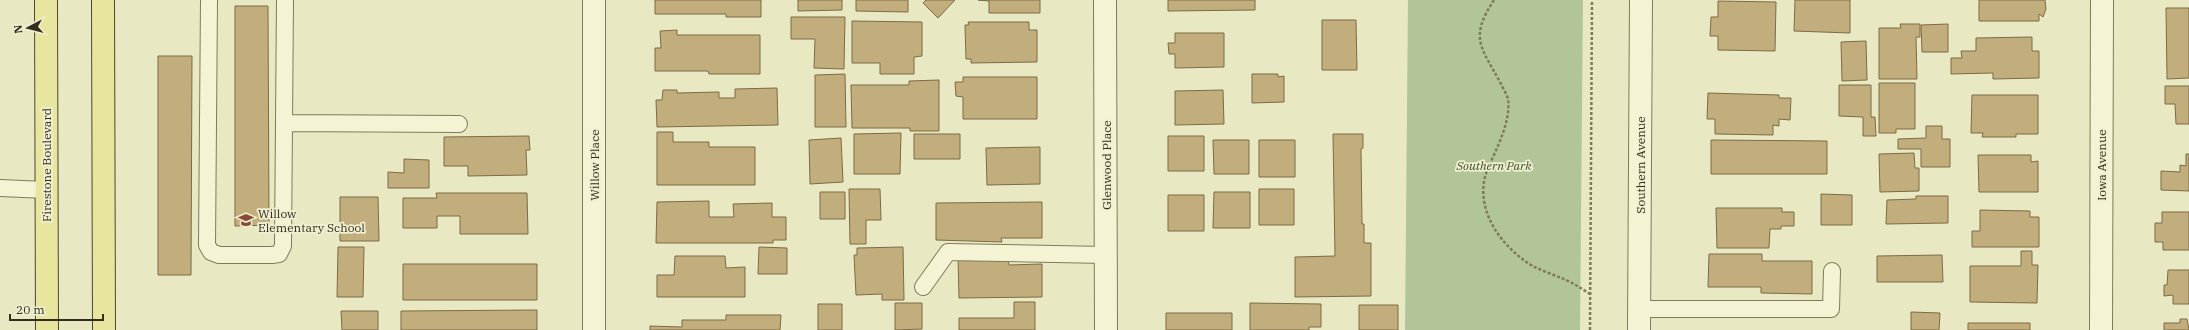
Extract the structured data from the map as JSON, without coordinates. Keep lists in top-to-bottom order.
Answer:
{
  "streets": {
    "main road": ["Firestone Boulevard"],
    "street": [
      "Willow Place",
      "Glenwood Place",
      "Southern Avenue",
      "Iowa Avenue"
    ]
  },
  "parks": ["Southern Park"],
  "places": {
    "school or university": ["Willow Elementary School"]
  },
  "scale_bar": "20 m",
  "north": "left"
}
